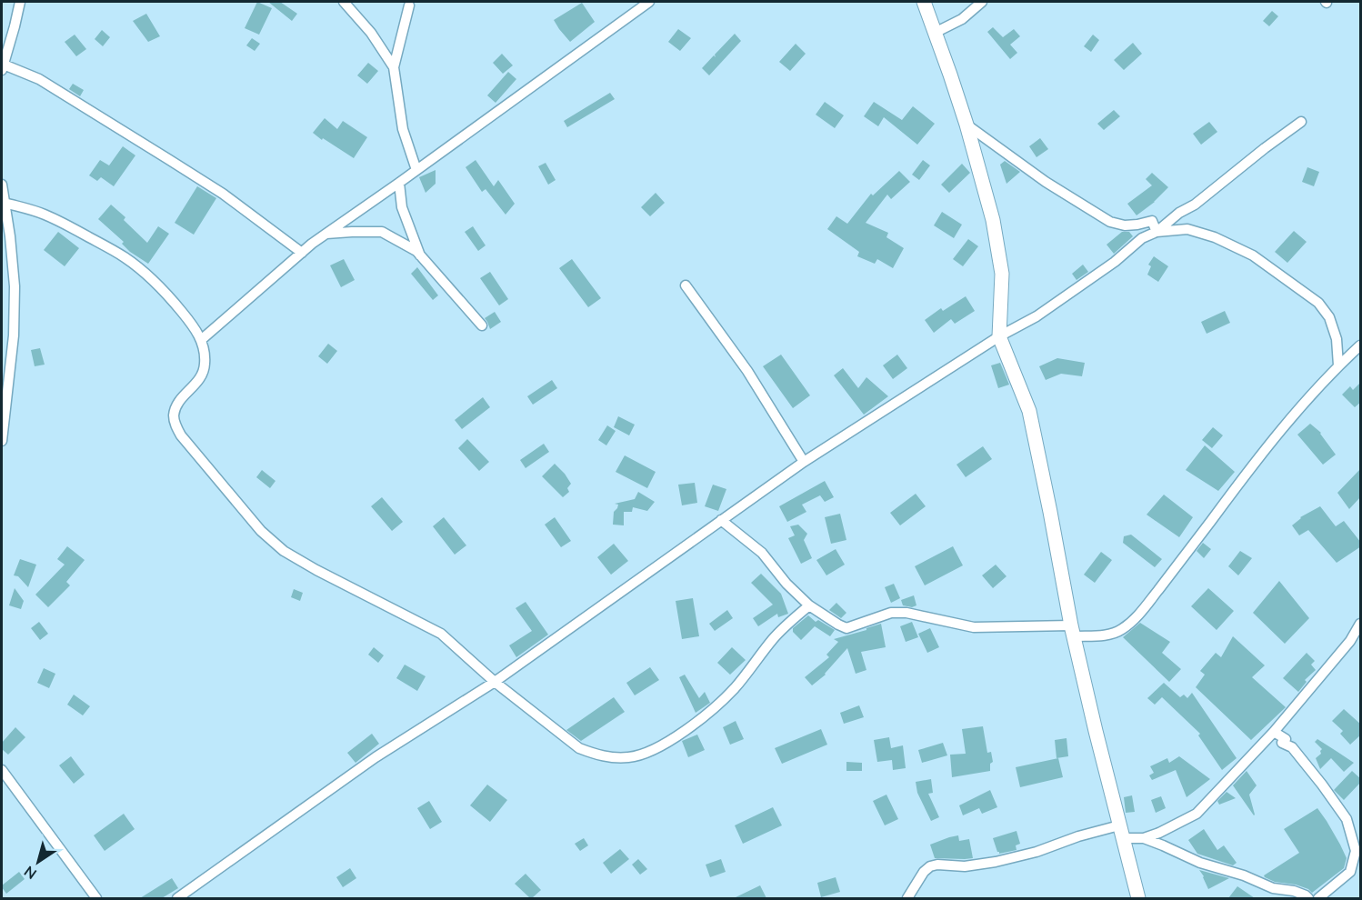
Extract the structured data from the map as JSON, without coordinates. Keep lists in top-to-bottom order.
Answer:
{
  "north": "bottom left"
}
